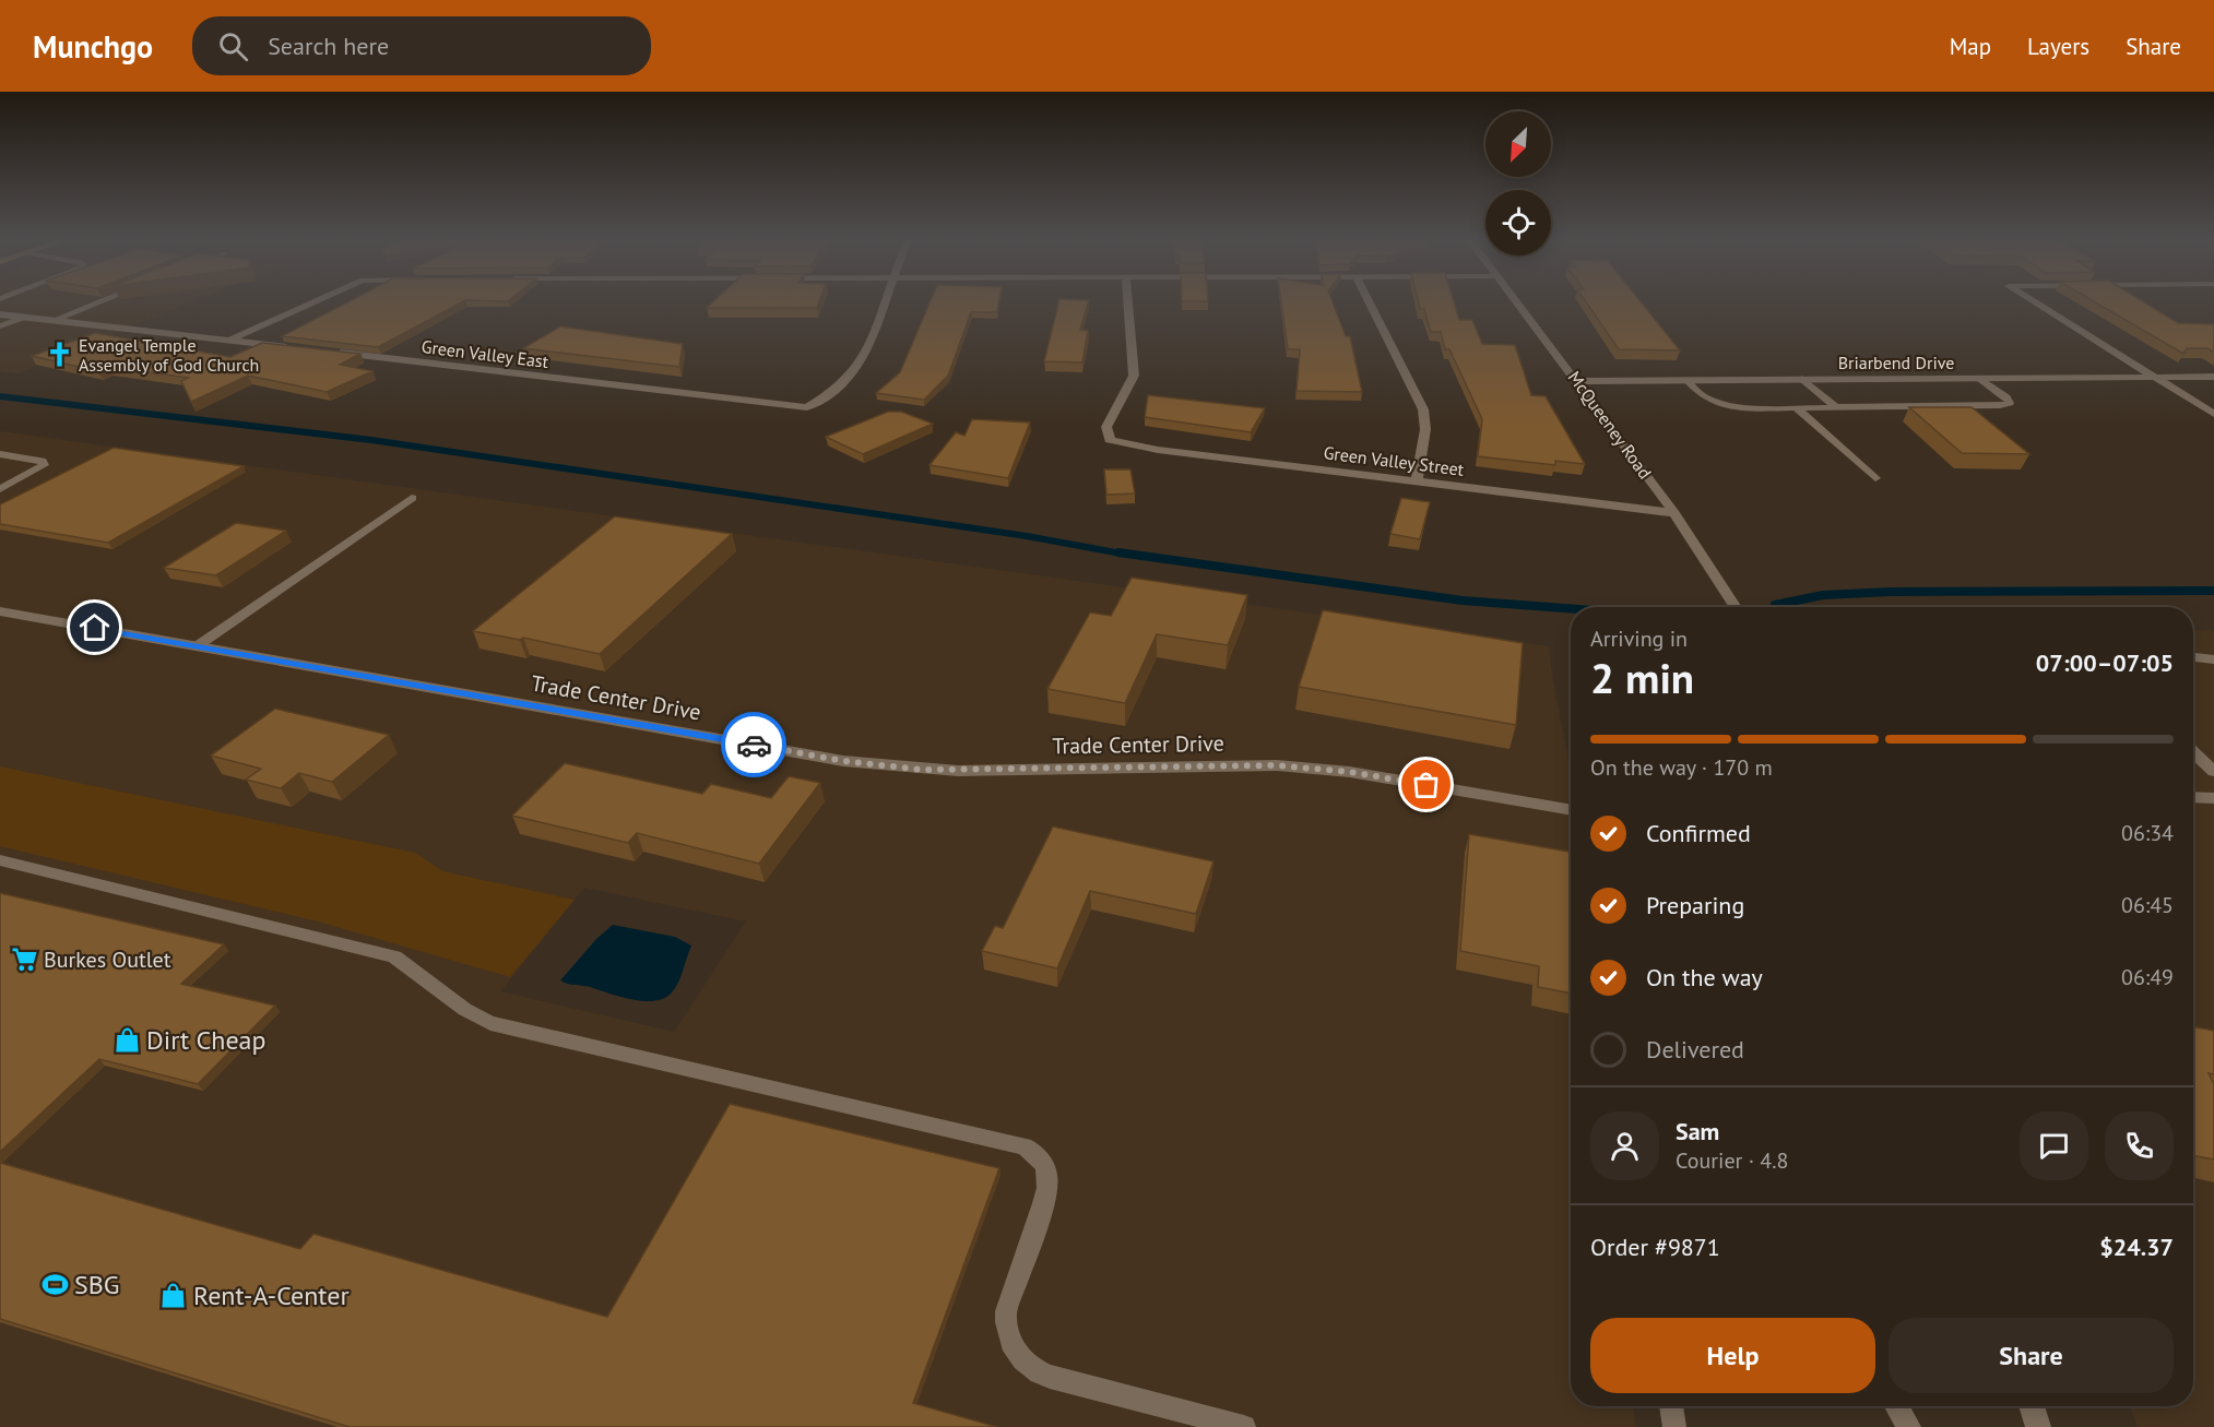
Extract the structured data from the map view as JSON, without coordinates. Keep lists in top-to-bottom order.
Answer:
{
  "streets": {
    "street": [
      "Green Valley East",
      "Briarbend Drive",
      "McQueeney Road",
      "Green Valley Street",
      "Trade Center Drive"
    ]
  },
  "crossings": [
    ["Briarbend Drive", "McQueeney Road"],
    ["McQueeney Road", "Green Valley Street"]
  ],
  "places": {
    "church": ["Evangel Temple Assembly of God Church"],
    "supermarket": ["Burkes Outlet"],
    "shop": ["Dirt Cheap", "Rent-A-Center"],
    "sports": ["SBG"]
  },
  "north": "bottom left",
  "page": {
    "header": "Munchgo",
    "search": "Search here",
    "nav": ["Map", "Layers", "Share"],
    "heading": ["2 min", "Arriving in", "07:00–07:05"],
    "panel": [
      "Sam",
      "Courier · 4.8",
      "Order #9871",
      "$24.37"
    ],
    "bar": "On the way · 170 m",
    "list": [
      ["Confirmed", "06:34"],
      ["Preparing", "06:45"],
      ["On the way", "06:49"],
      "Delivered"
    ],
    "buttons": ["Help", "Share"]
  }
}
